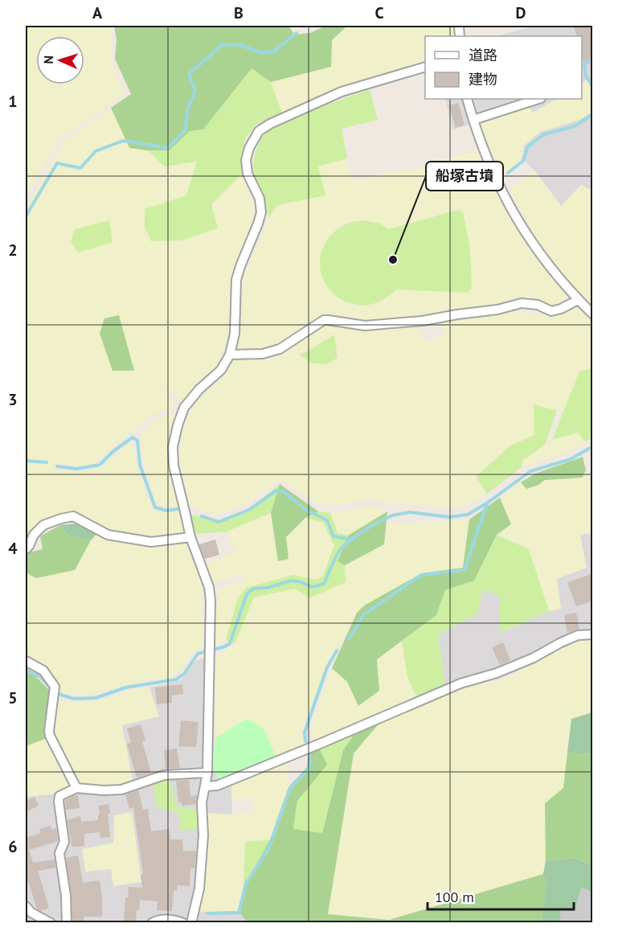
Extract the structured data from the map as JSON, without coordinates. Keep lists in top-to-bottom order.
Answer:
{
  "places": ["船塚古墳"],
  "legend": ["道路", "建物"],
  "scale_bar": "100 m",
  "north": "left",
  "grid": {
    "columns": [
      "A",
      "B",
      "C",
      "D"
    ],
    "rows": [
      "1",
      "2",
      "3",
      "4",
      "5",
      "6"
    ]
  }
}
